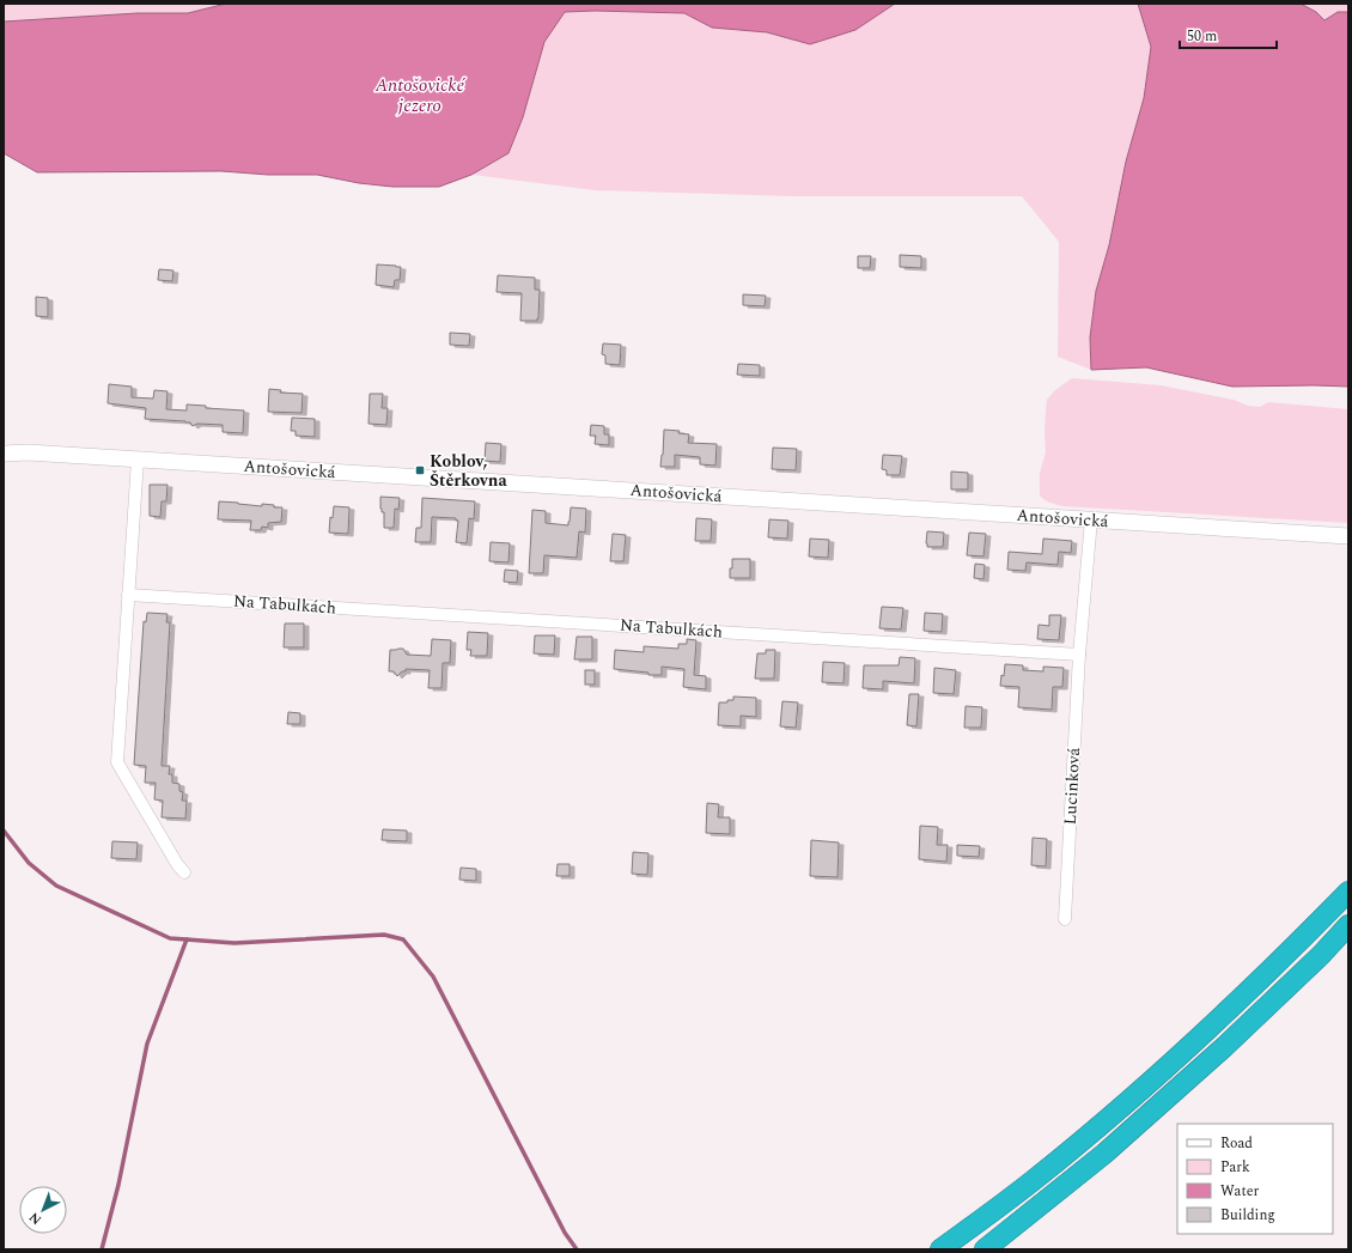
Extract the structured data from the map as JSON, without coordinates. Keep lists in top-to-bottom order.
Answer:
{
  "streets": {
    "street": ["Antošovická", "Na Tabulkách", "Lucinková"]
  },
  "crossings": [
    ["Na Tabulkách", "Lucinková"]
  ],
  "water": ["Antošovické jezero"],
  "places": {
    "transit": ["Koblov, Štěrkovna"]
  },
  "legend": [
    "Road",
    "Park",
    "Water",
    "Building"
  ],
  "scale_bar": "50 m",
  "north": "bottom left"
}
